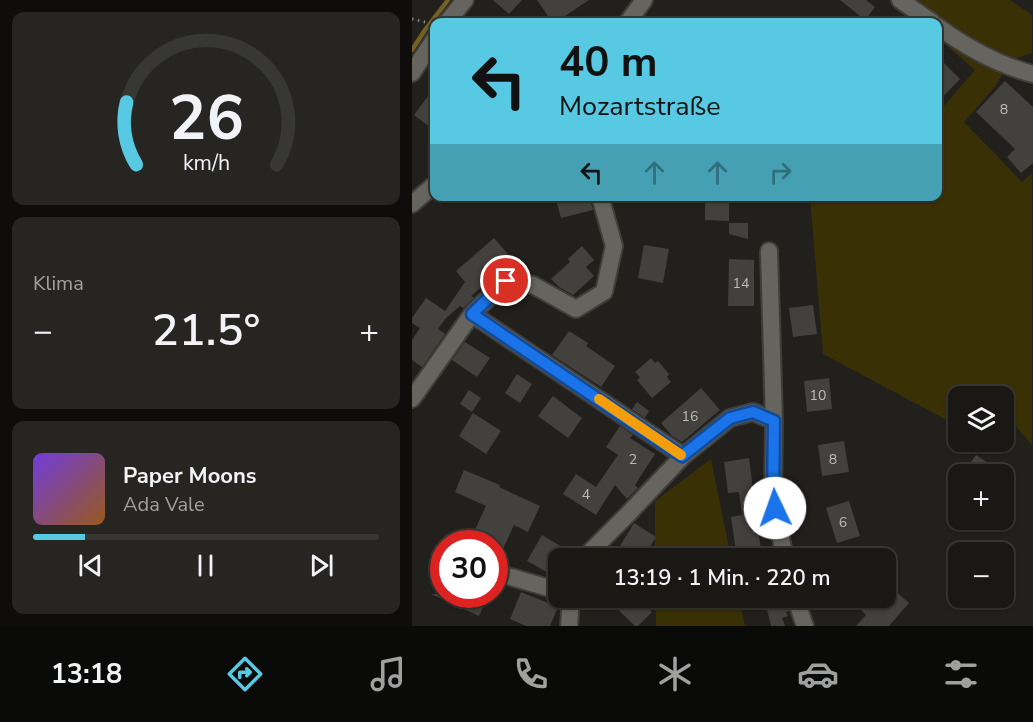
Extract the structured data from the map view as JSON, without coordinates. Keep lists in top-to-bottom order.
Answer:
{
  "house_numbers": [
    "8",
    "14",
    "10",
    "16",
    "2",
    "8",
    "4",
    "6"
  ],
  "page": {
    "turn": ["40 m", "Mozartstraße"],
    "tile": "Klima",
    "heat": ["−", "21.5°", "+"],
    "map_buttons": ["+", "−"],
    "song": ["Paper Moons", "Ada Vale"],
    "limit": "30",
    "trip": "13:19 · 1 Min. · 220 m",
    "tabs": "13:18",
    "gauge": ["26", "km/h"]
  }
}
